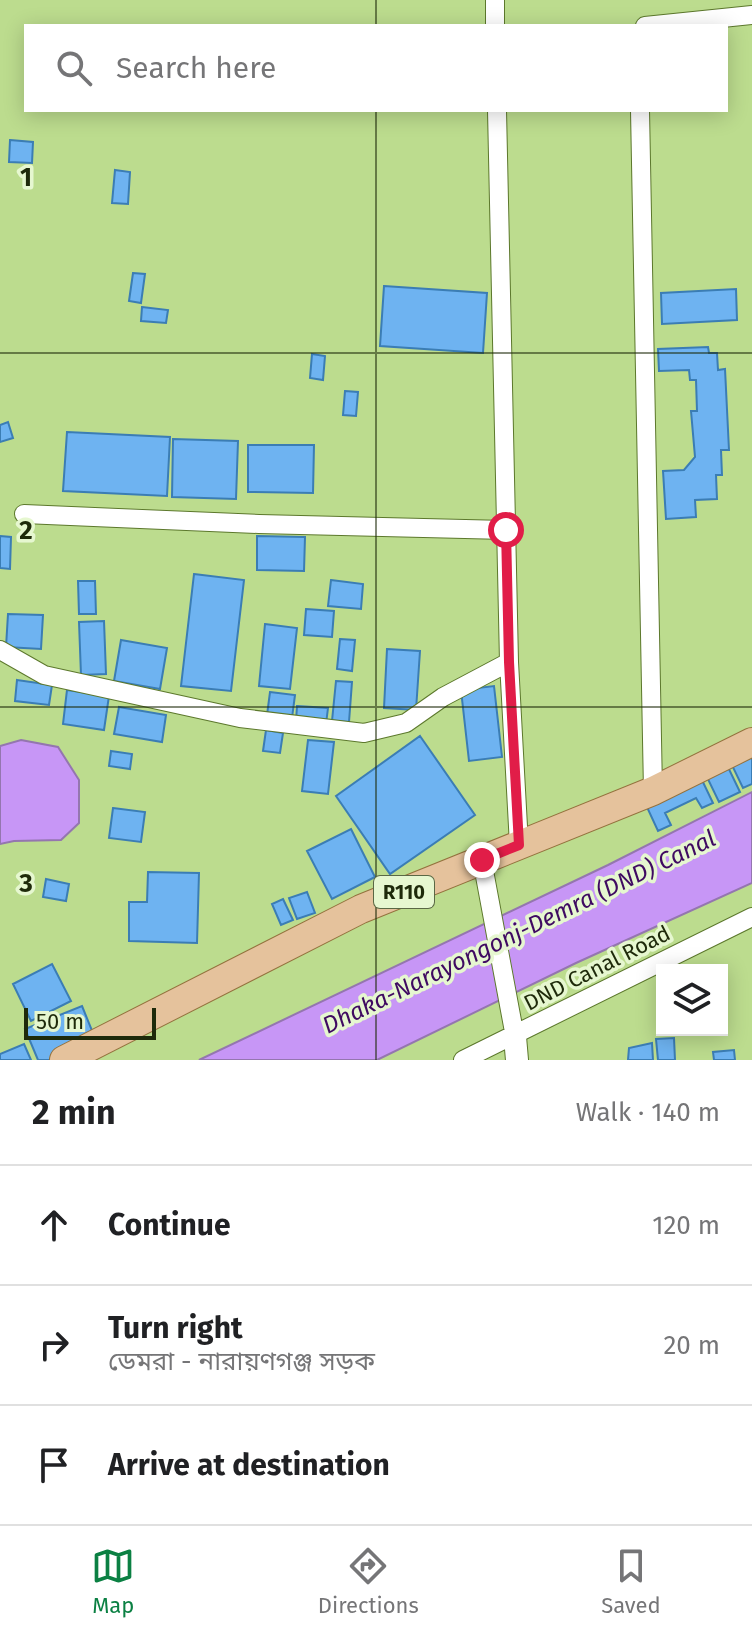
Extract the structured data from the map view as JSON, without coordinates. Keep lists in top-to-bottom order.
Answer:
{
  "streets": {
    "main road": ["R110"],
    "street": ["DND Canal Road"]
  },
  "water": ["Dhaka-Narayongonj-Demra (DND) Canal"],
  "scale_bar": "50 m",
  "page": {
    "search": "Search here",
    "scale": "50 m",
    "heading": ["2 min", "Walk · 140 m"],
    "list": [
      ["Continue", "120 m"],
      ["Turn right", "ডেমরা - নারায়ণগঞ্জ সড়ক", "20 m"],
      "Arrive at destination"
    ],
    "nav": ["Map", "Directions", "Saved"]
  },
  "grid": {
    "rows": ["1", "2", "3"]
  }
}
